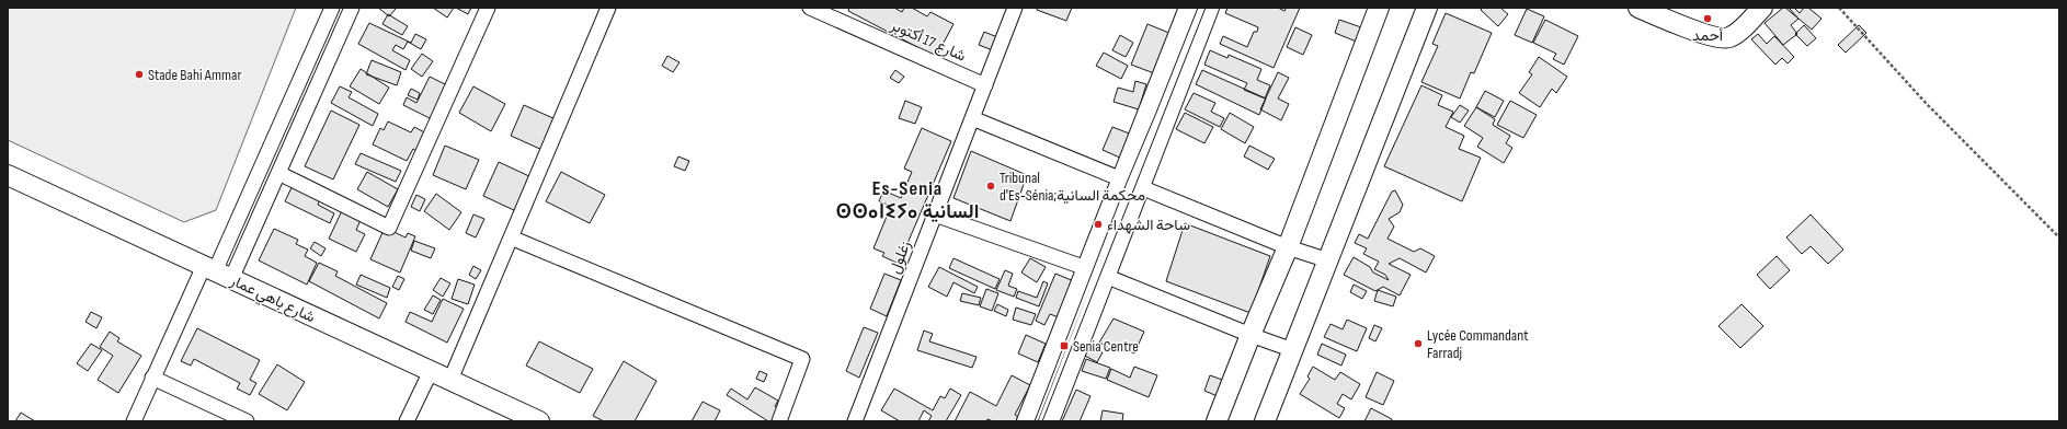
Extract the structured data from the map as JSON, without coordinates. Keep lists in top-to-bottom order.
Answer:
{
  "streets": {
    "main road": ["شارع باهي عمار"],
    "street": ["شارع 17 أكتوبر", "زغلول"]
  },
  "crossings": [
    ["شارع 17 أكتوبر", "زغلول"]
  ],
  "districts": ["Es-Senia ⵙⵙⴰⵏⵉⵢⴰ السانية"],
  "places": {
    "other": [
      "أحمد",
      "Stade Bahi Ammar",
      "Tribunal d'Es-Sénia;محكمة السانية",
      "ساحة الشهداء",
      "Lycée Commandant Farradj"
    ],
    "transit": ["Senia Centre"]
  }
}
